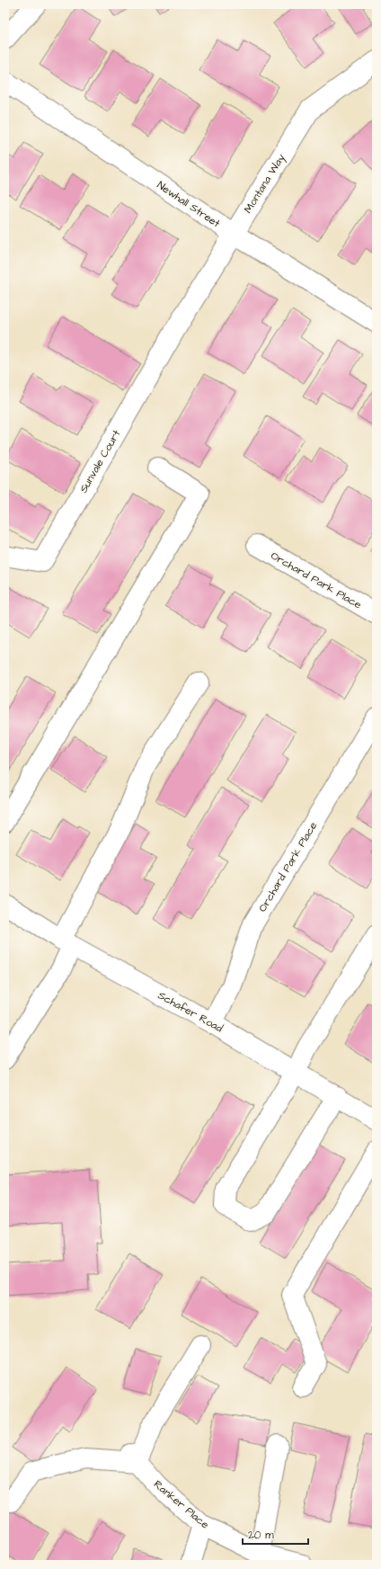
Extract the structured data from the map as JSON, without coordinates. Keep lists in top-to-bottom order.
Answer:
{
  "streets": {
    "street": [
      "Montana Way",
      "Newhall Street",
      "Sunvale Court",
      "Orchard Park Place",
      "Schafer Road",
      "Ranker Place"
    ]
  },
  "crossings": [
    ["Montana Way", "Newhall Street"],
    ["Montana Way", "Sunvale Court"],
    ["Orchard Park Place", "Schafer Road"]
  ],
  "scale_bar": "20 m"
}
